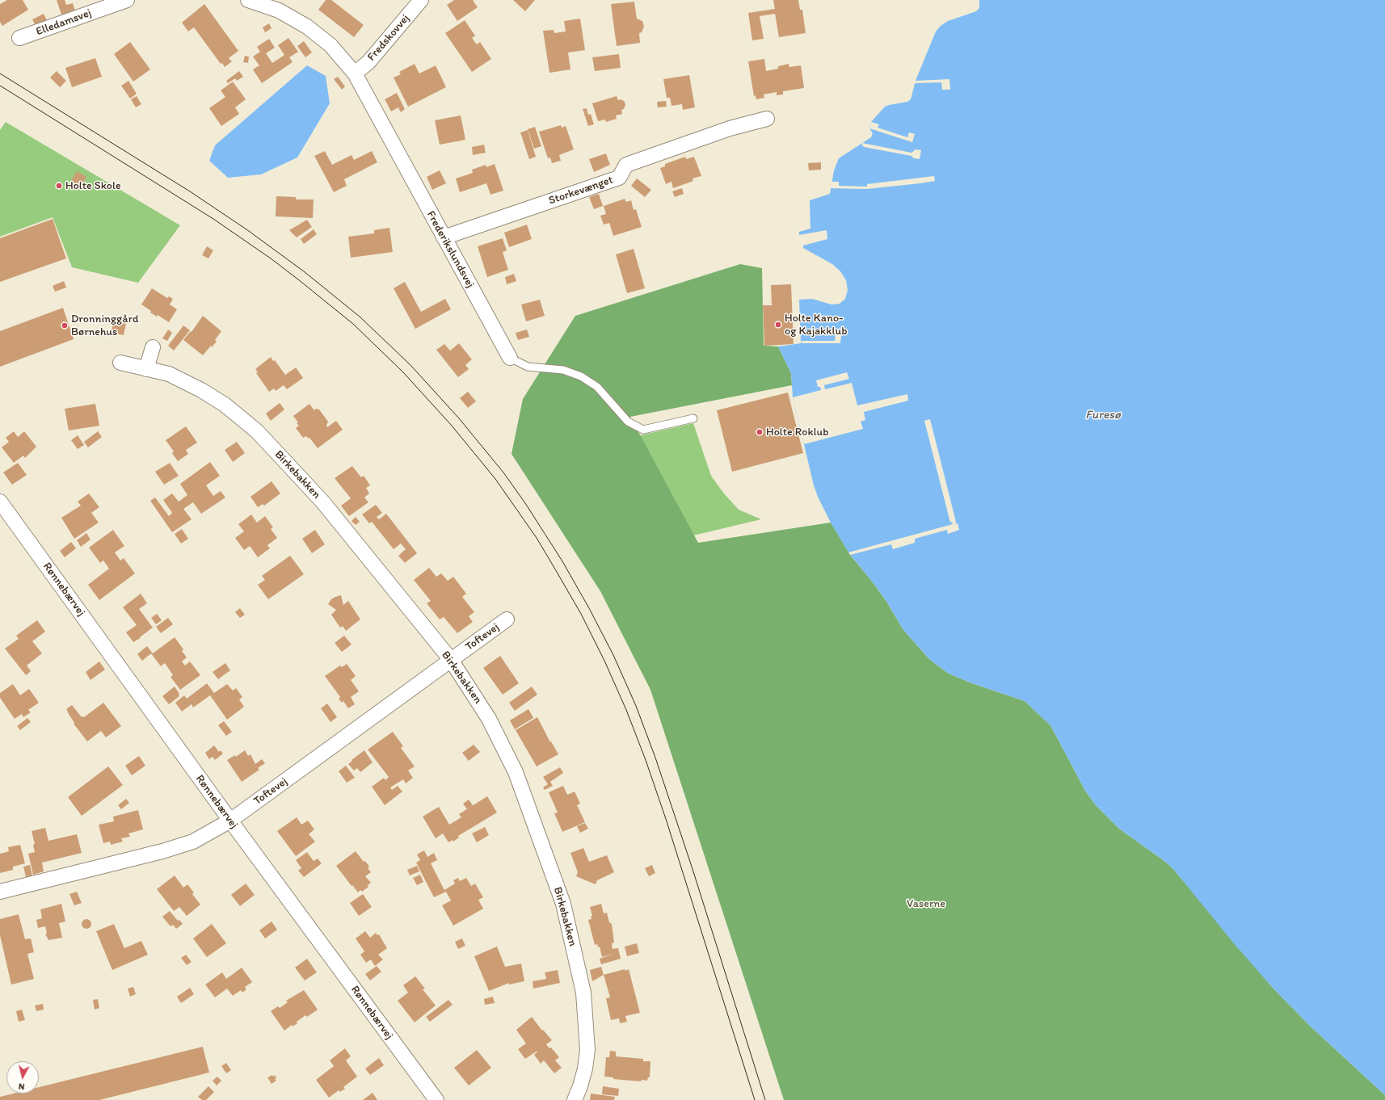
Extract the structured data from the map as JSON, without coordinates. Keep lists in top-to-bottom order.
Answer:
{
  "streets": {
    "street": [
      "Elledamsvej",
      "Fredskovvej",
      "Storkevænget",
      "Frederikslundsvej",
      "Birkebakken",
      "Rønnebærvej",
      "Toftevej"
    ]
  },
  "crossings": [
    ["Fredskovvej", "Frederikslundsvej"],
    ["Storkevænget", "Frederikslundsvej"],
    ["Birkebakken", "Toftevej"],
    ["Rønnebærvej", "Toftevej"]
  ],
  "water": ["Furesø"],
  "parks": ["Vaserne"],
  "places": [
    "Holte Skole",
    "Holte Kano- og Kajakklub",
    "Dronninggård Børnehus",
    "Holte Roklub"
  ],
  "north": "bottom"
}
